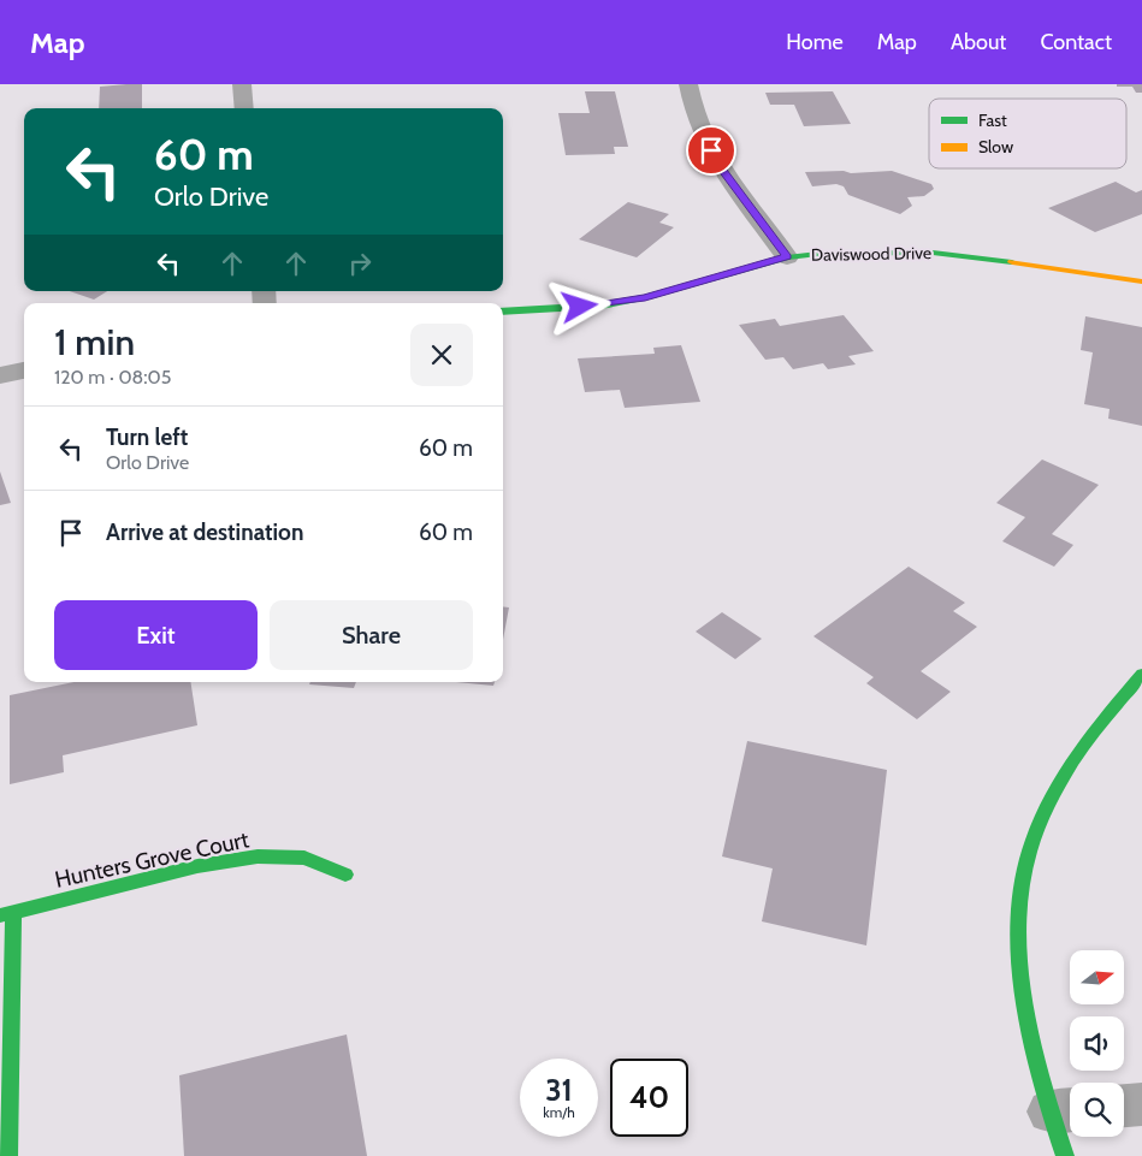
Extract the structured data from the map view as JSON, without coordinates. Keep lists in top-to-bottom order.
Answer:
{
  "streets": {
    "street": ["Daviswood Drive", "Hunters Grove Court"]
  },
  "legend": ["Fast", "Slow"],
  "north": "right",
  "page": {
    "header": "Map",
    "nav": [
      "Home",
      "Map",
      "About",
      "Contact"
    ],
    "turn": ["60 m", "Orlo Drive"],
    "heading": ["1 min", "120 m · 08:05"],
    "list": [
      {
        "name": "Turn left",
        "note": "Orlo Drive",
        "value": "60 m"
      },
      {
        "name": "Arrive at destination",
        "value": "60 m"
      }
    ],
    "buttons": ["Exit", "Share"],
    "speed": "31 km/h",
    "limit": "40"
  }
}
